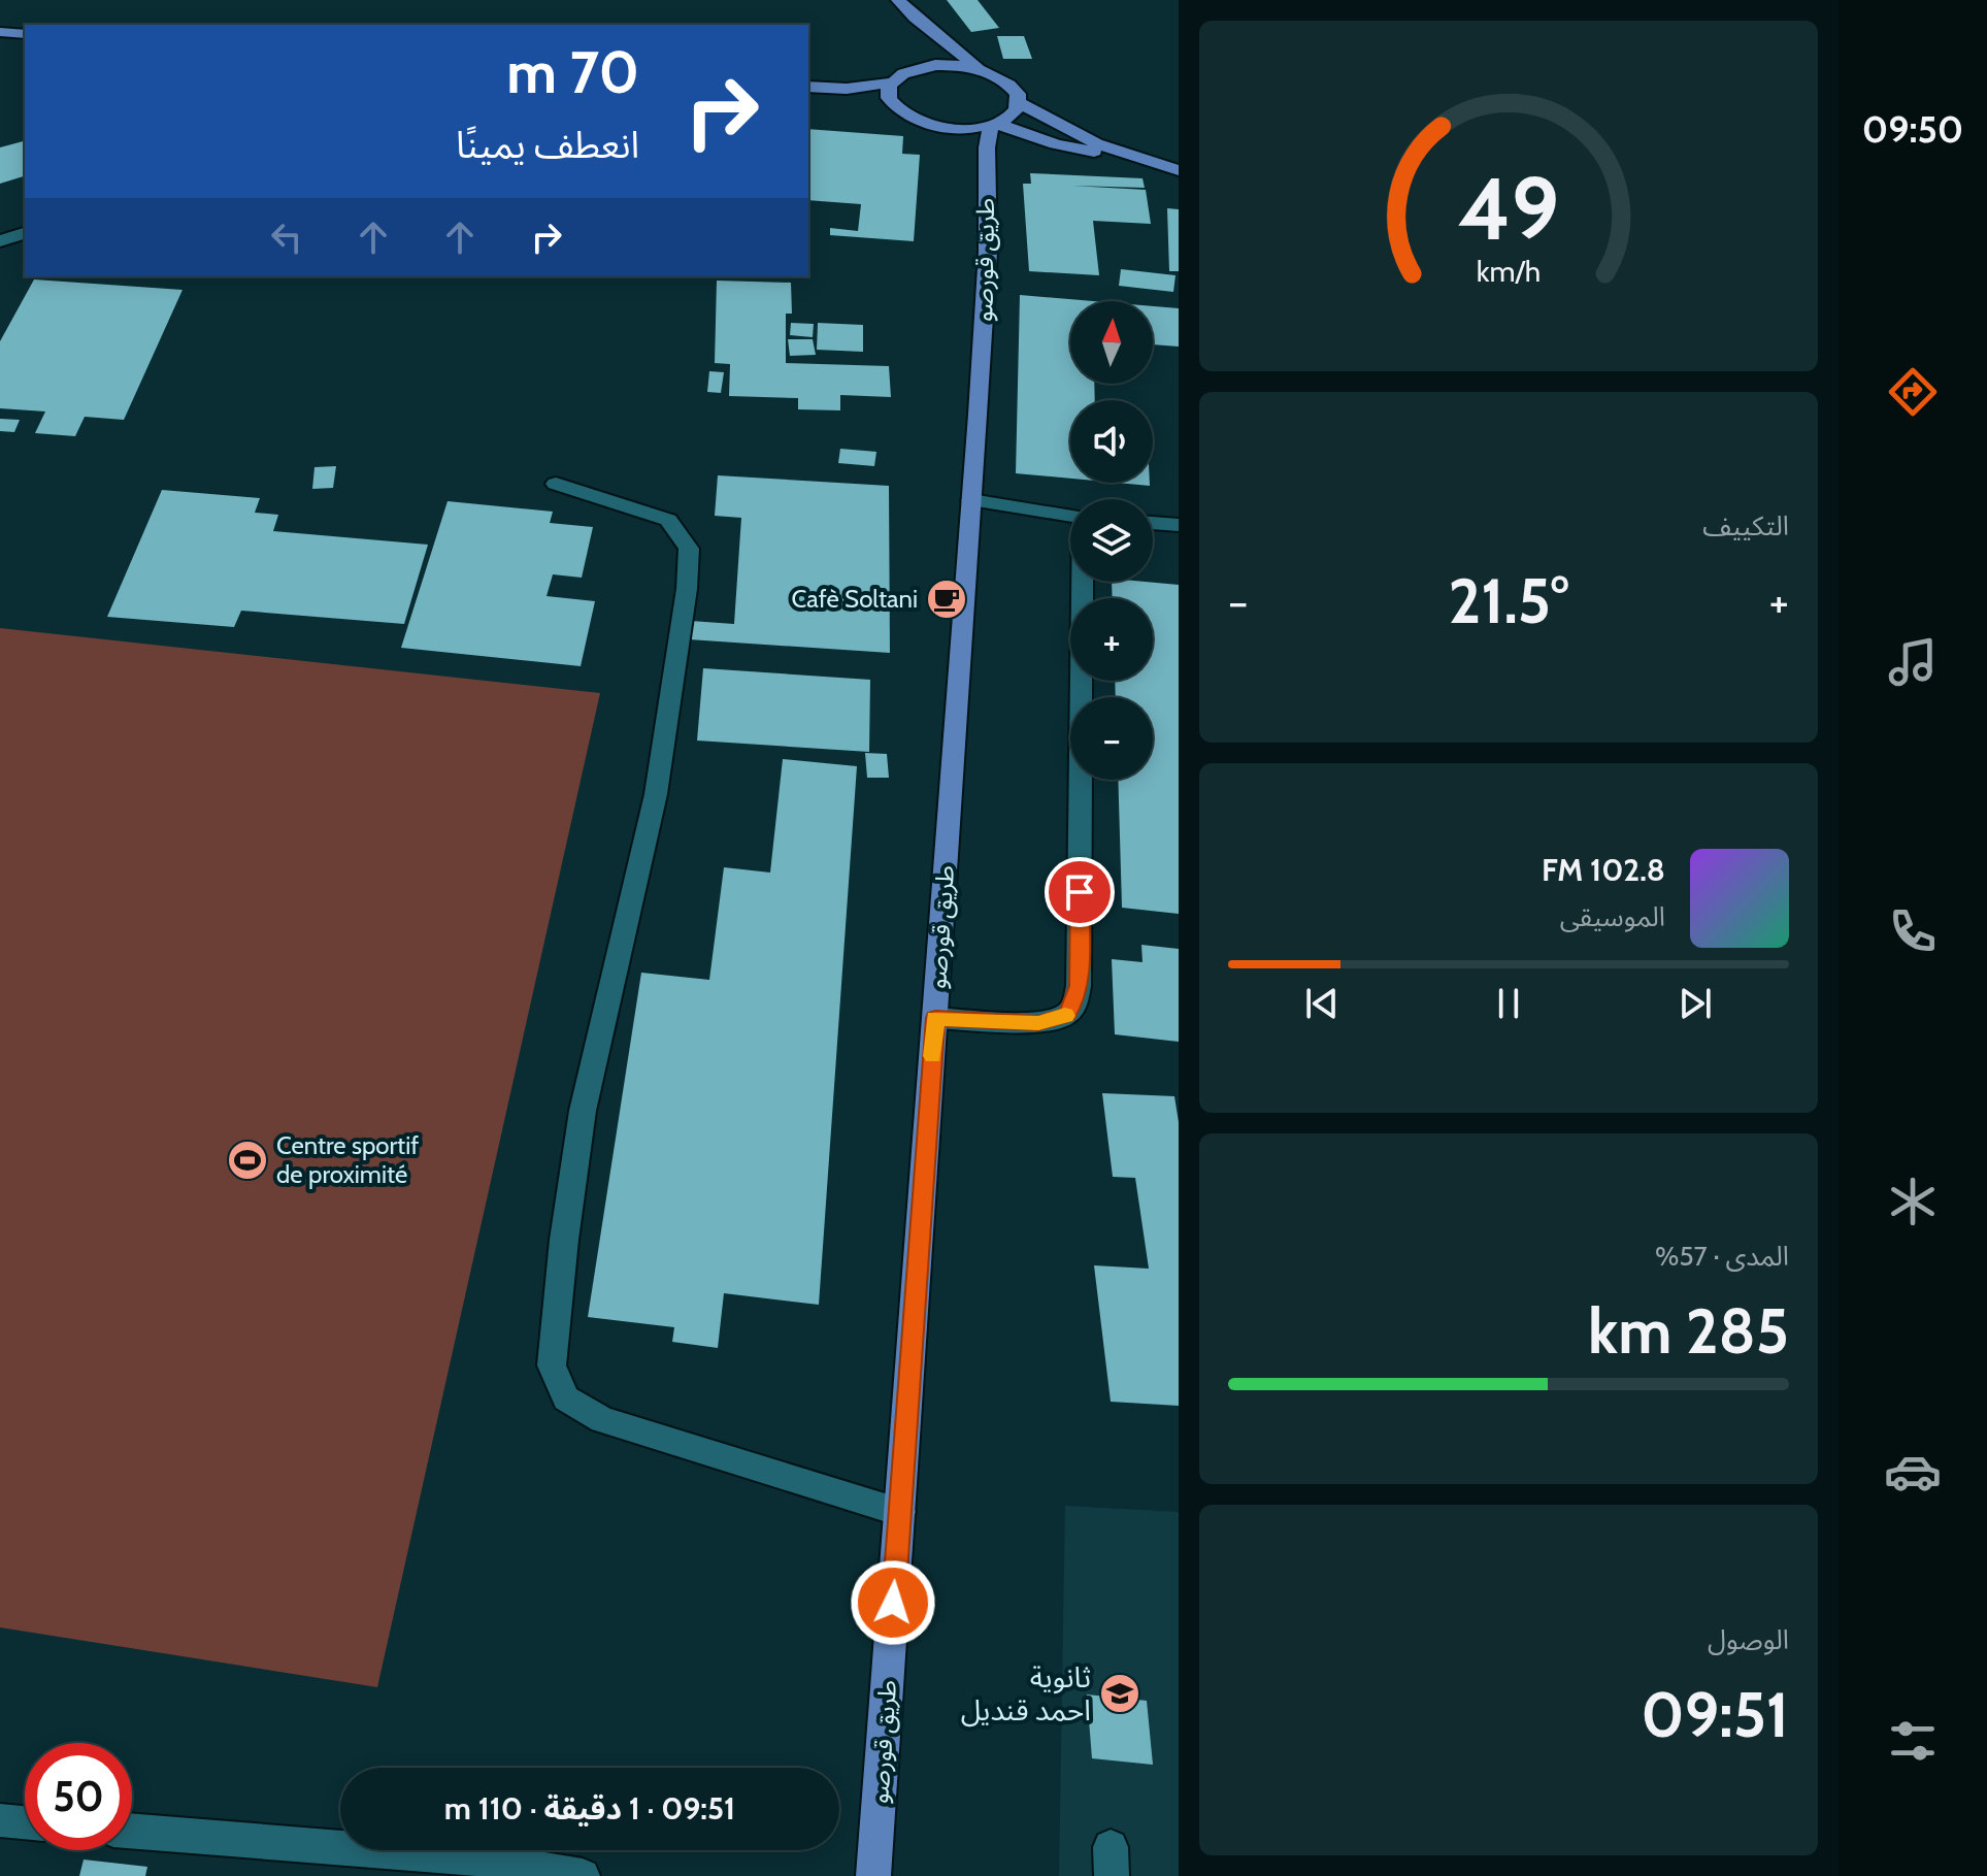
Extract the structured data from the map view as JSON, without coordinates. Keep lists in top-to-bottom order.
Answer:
{
  "streets": {
    "main road": ["طريق قورصو"]
  },
  "places": {
    "cafe": ["Cafè Soltani"],
    "sports": ["Centre sportif de proximité"],
    "school or university": ["ثانوية احمد قنديل"]
  },
  "north": "top",
  "page": {
    "tabs": "09:50",
    "turn": ["70 m", "انعطف يمينًا"],
    "map_buttons": ["+", "−"],
    "tile": [
      "التكييف",
      ["المدى · 57%", "285 km"],
      ["الوصول", "09:51"]
    ],
    "heat": ["−", "21.5°", "+"],
    "song": ["102.8 FM", "الموسيقى"],
    "limit": "50",
    "trip": "09:51 · 1 دقيقة · 110 m",
    "gauge": ["49", "km/h"]
  }
}
